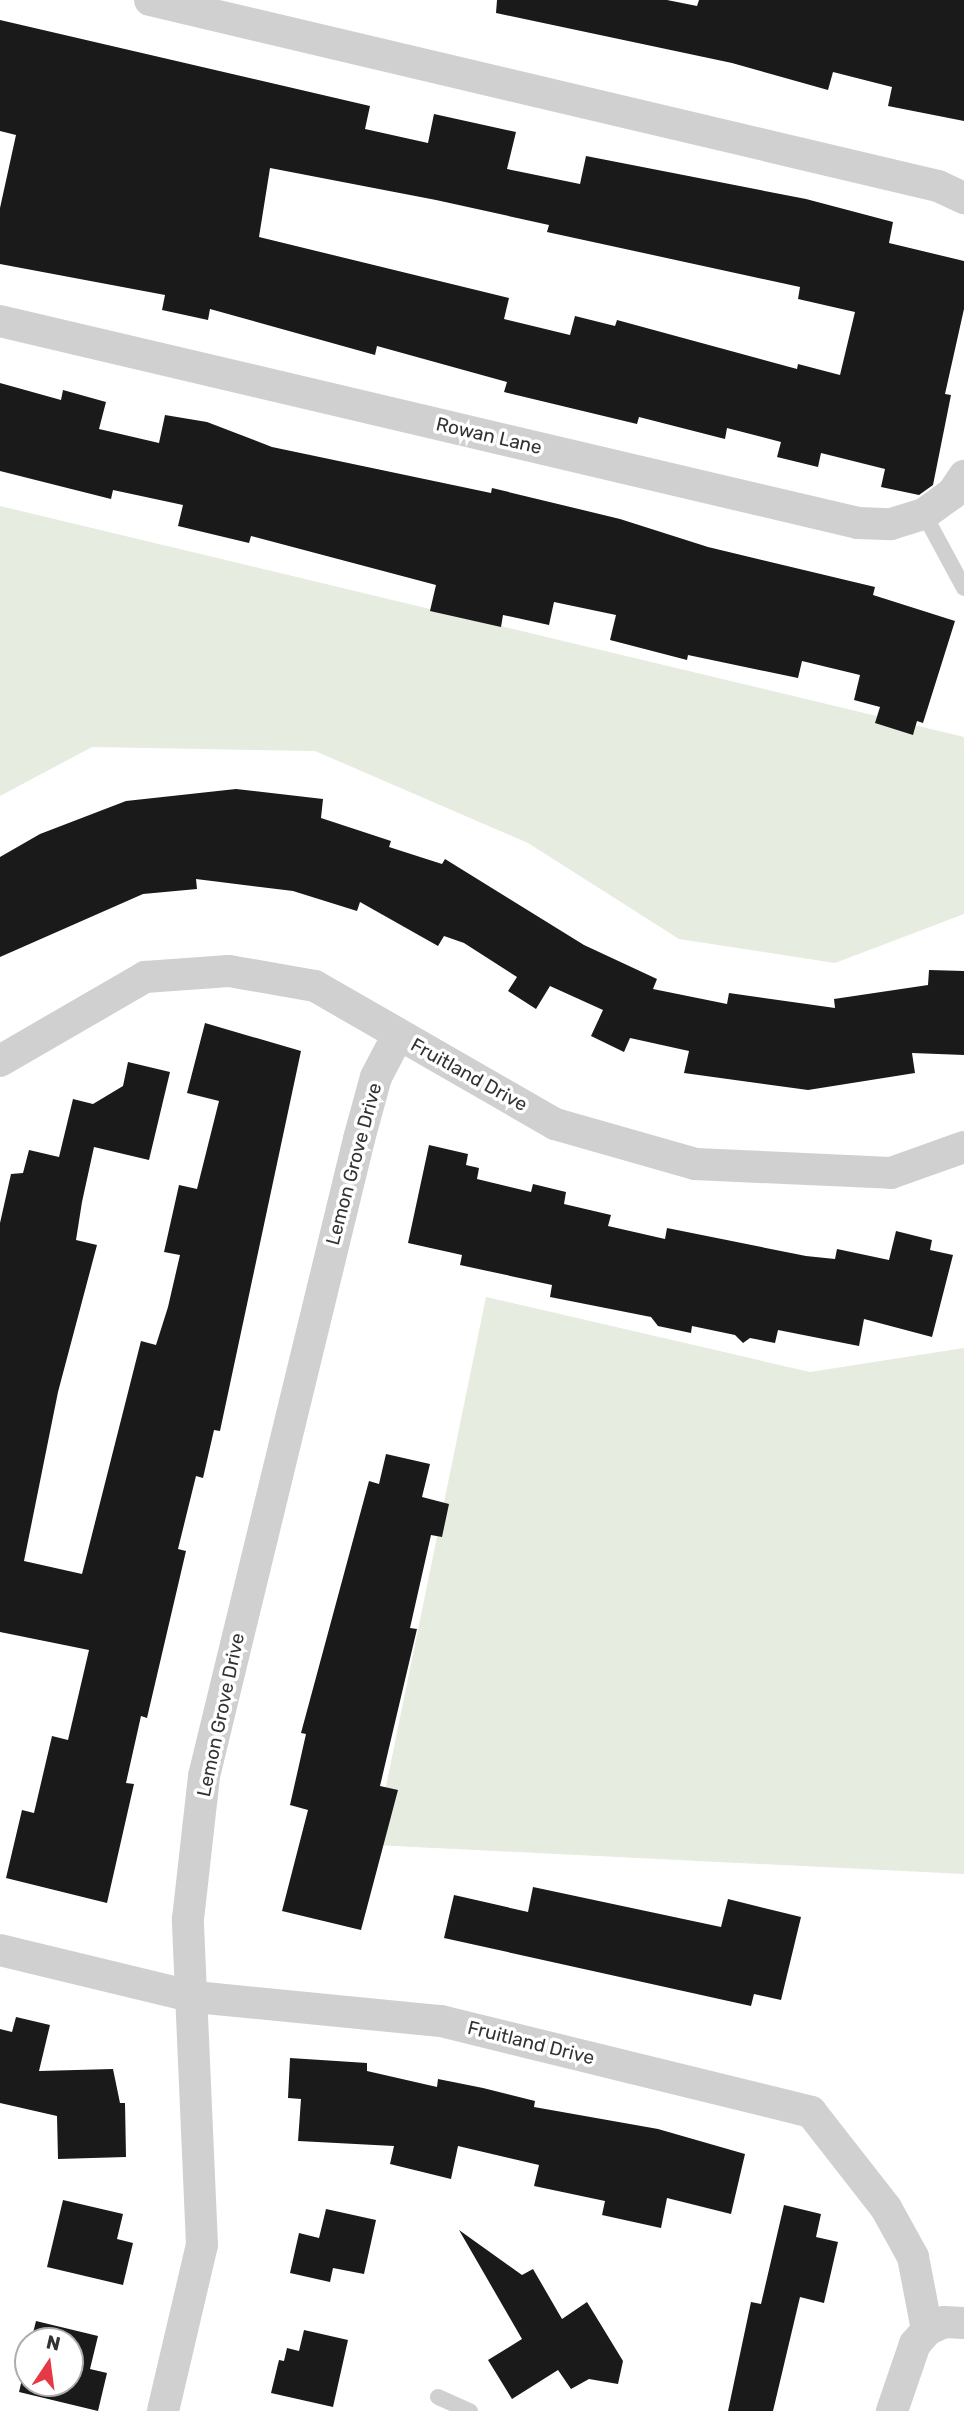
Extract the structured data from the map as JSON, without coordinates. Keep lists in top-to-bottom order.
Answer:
{
  "streets": {
    "street": ["Rowan Lane", "Fruitland Drive", "Lemon Grove Drive"]
  },
  "crossings": [
    ["Fruitland Drive", "Lemon Grove Drive"]
  ],
  "north": "top"
}
